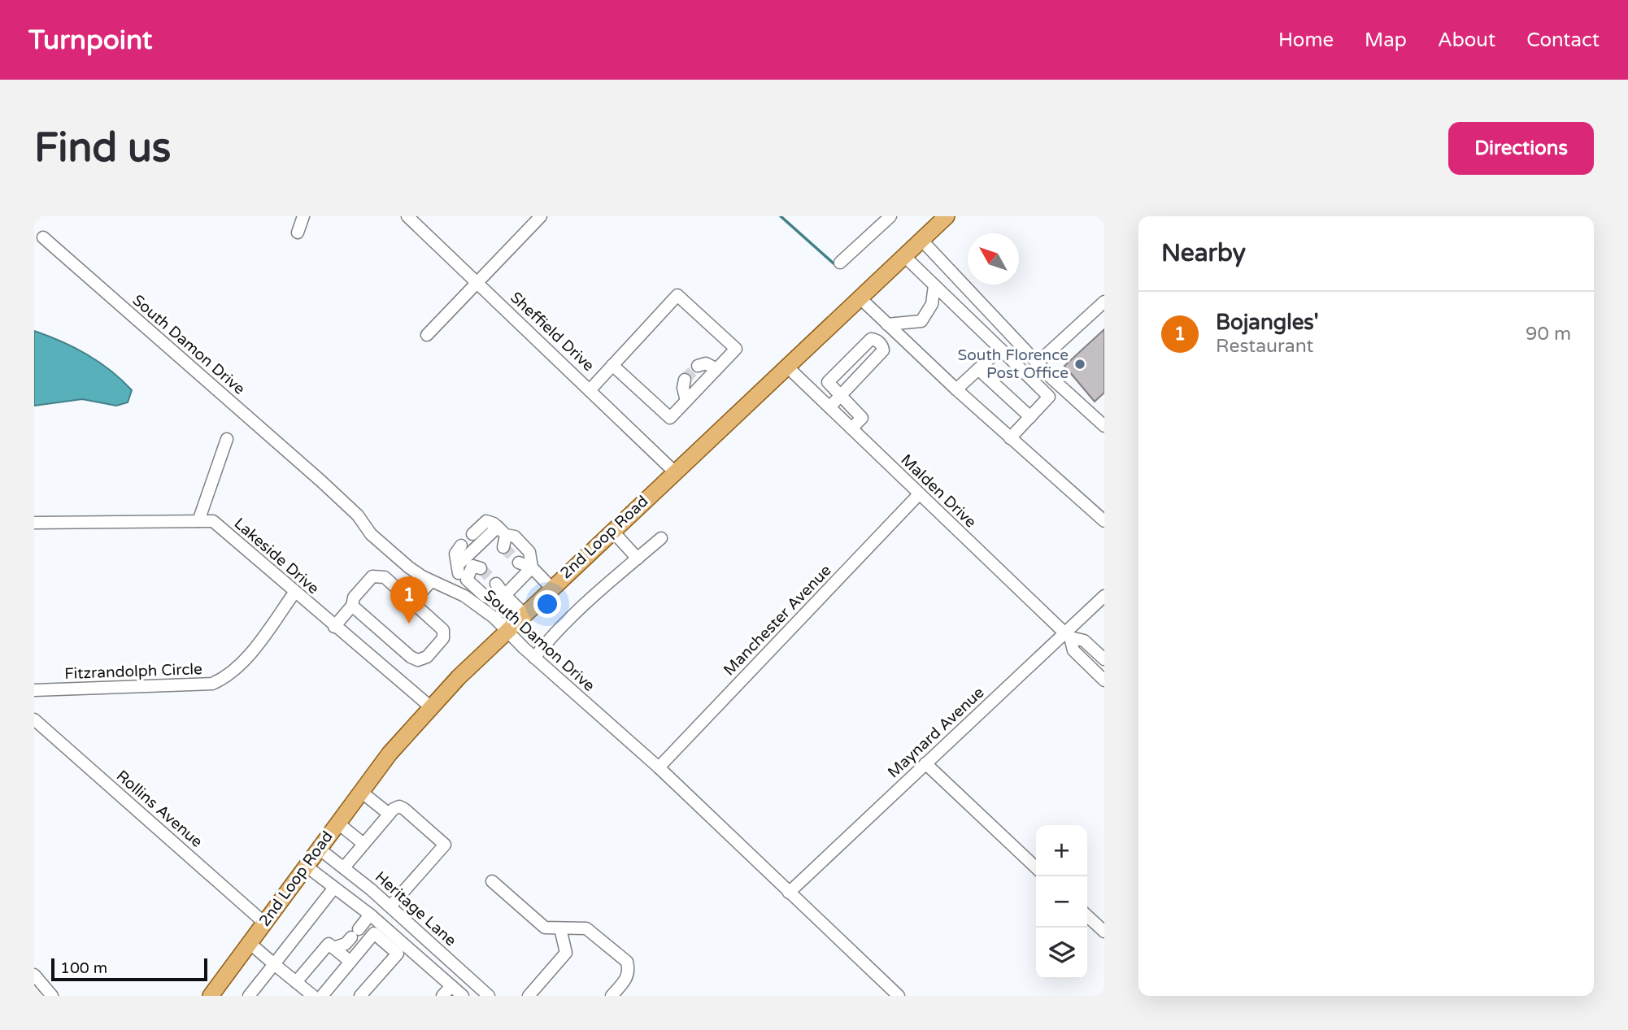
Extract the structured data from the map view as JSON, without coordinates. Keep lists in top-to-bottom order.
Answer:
{
  "streets": {
    "main road": ["2nd Loop Road"],
    "street": [
      "Sheffield Drive",
      "South Damon Drive",
      "Malden Drive",
      "Lakeside Drive",
      "Manchester Avenue",
      "Fitzrandolph Circle",
      "Maynard Avenue",
      "Rollins Avenue",
      "Heritage Lane"
    ]
  },
  "crossings": [
    ["Sheffield Drive", "2nd Loop Road"],
    ["South Damon Drive", "2nd Loop Road"],
    ["South Damon Drive", "Manchester Avenue"],
    ["South Damon Drive", "Maynard Avenue"],
    ["Malden Drive", "2nd Loop Road"],
    ["Malden Drive", "Manchester Avenue"],
    ["Malden Drive", "Maynard Avenue"],
    ["2nd Loop Road", "Lakeside Drive"],
    ["2nd Loop Road", "Rollins Avenue"],
    ["2nd Loop Road", "Heritage Lane"],
    ["Lakeside Drive", "Fitzrandolph Circle"]
  ],
  "places": ["South Florence Post Office"],
  "scale_bar": "100 m",
  "north": "top left",
  "page": {
    "header": "Turnpoint",
    "nav": [
      "Home",
      "Map",
      "About",
      "Contact"
    ],
    "buttons": "Directions",
    "title": "Find us",
    "heading": "Nearby",
    "list": [
      {
        "mark": "1",
        "name": "Bojangles'",
        "note": "Restaurant",
        "value": "90 m"
      }
    ],
    "pins": "1",
    "map_buttons": ["+", "−"],
    "scale": "100 m"
  }
}
